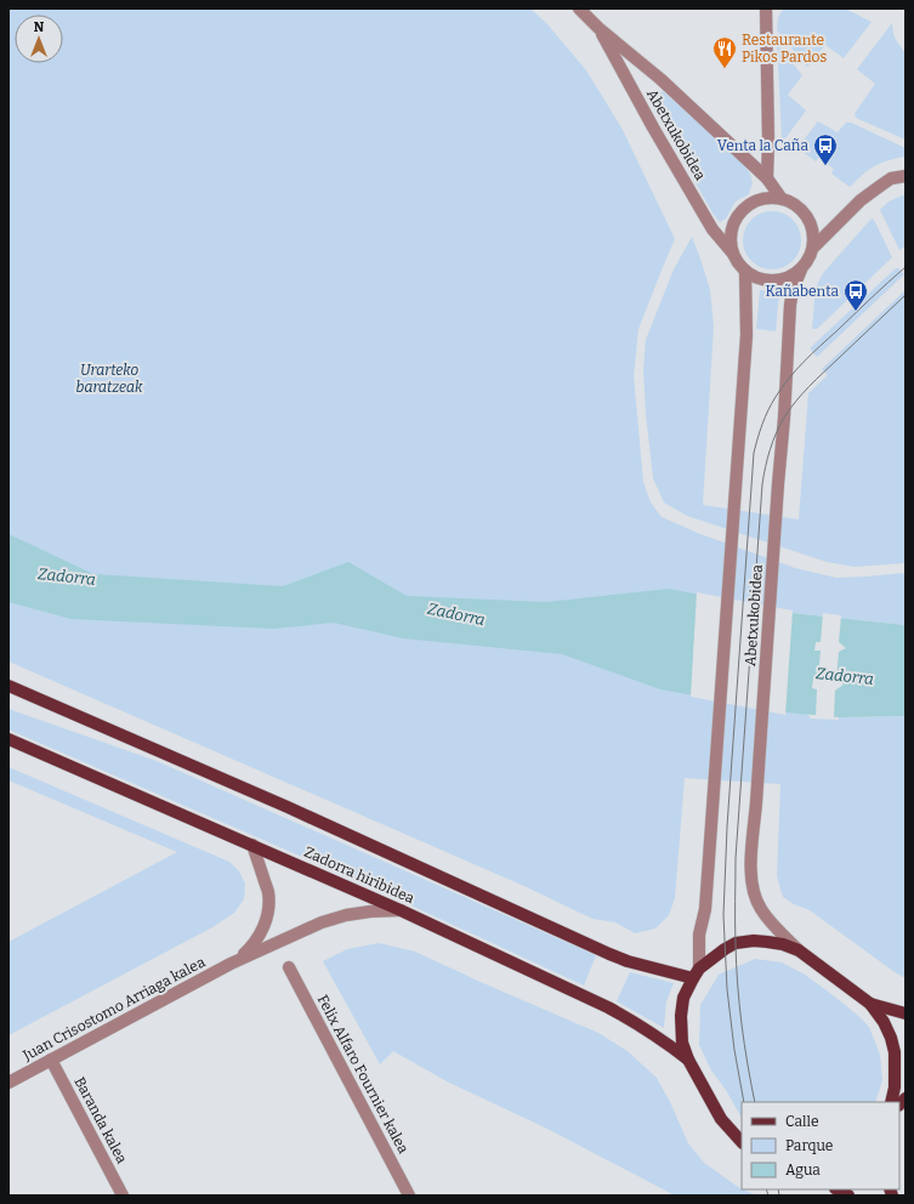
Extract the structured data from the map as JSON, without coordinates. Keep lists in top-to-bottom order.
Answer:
{
  "streets": {
    "main road": ["Zadorra hiribidea"],
    "street": [
      "Abetxukobidea",
      "Juan Crisostomo Arriaga kalea",
      "Felix Alfaro Fournier kalea",
      "Baranda kalea"
    ]
  },
  "crossings": [
    ["Abetxukobidea", "Zadorra hiribidea"],
    ["Zadorra hiribidea", "Juan Crisostomo Arriaga kalea"],
    ["Juan Crisostomo Arriaga kalea", "Baranda kalea"]
  ],
  "water": ["Zadorra"],
  "parks": ["Urarteko baratzeak"],
  "places": {
    "restaurant": ["Restaurante Pikos Pardos"],
    "bus stop": ["Venta la Caña", "Kañabenta"]
  },
  "legend": ["Calle", "Parque", "Agua"],
  "north": "top"
}
